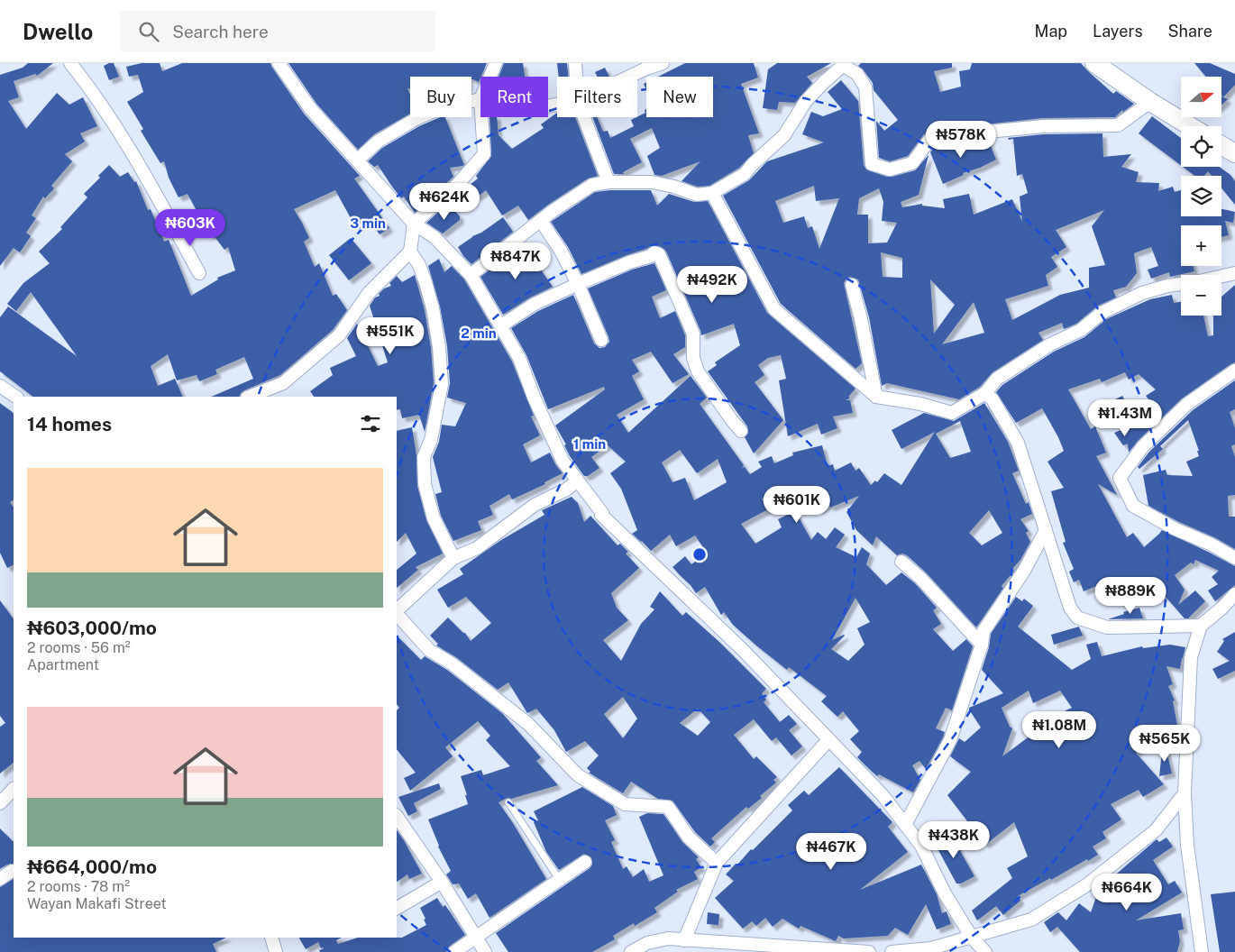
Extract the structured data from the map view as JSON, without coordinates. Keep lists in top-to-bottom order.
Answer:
{
  "north": "right",
  "page": {
    "header": "Dwello",
    "search": "Search here",
    "nav": ["Map", "Layers", "Share"],
    "map_buttons": ["+", "−"],
    "chip": [
      "Buy",
      "Rent",
      "Filters",
      "New"
    ],
    "price": [
      "₦578K",
      "₦624K",
      "₦603K",
      "₦847K",
      "₦492K",
      "₦551K",
      "₦1.43M",
      "₦601K",
      "₦889K",
      "₦1.08M",
      "₦565K",
      "₦438K",
      "₦467K",
      "₦664K"
    ],
    "heading": "14 homes",
    "list": [
      {
        "name": "₦603,000/mo",
        "note": "2 rooms · 56 m² · Apartment"
      },
      {
        "name": "₦664,000/mo",
        "note": "2 rooms · 78 m² · Wayan Makafi Street"
      }
    ]
  },
  "rings": ["3 min", "2 min", "1 min"]
}
